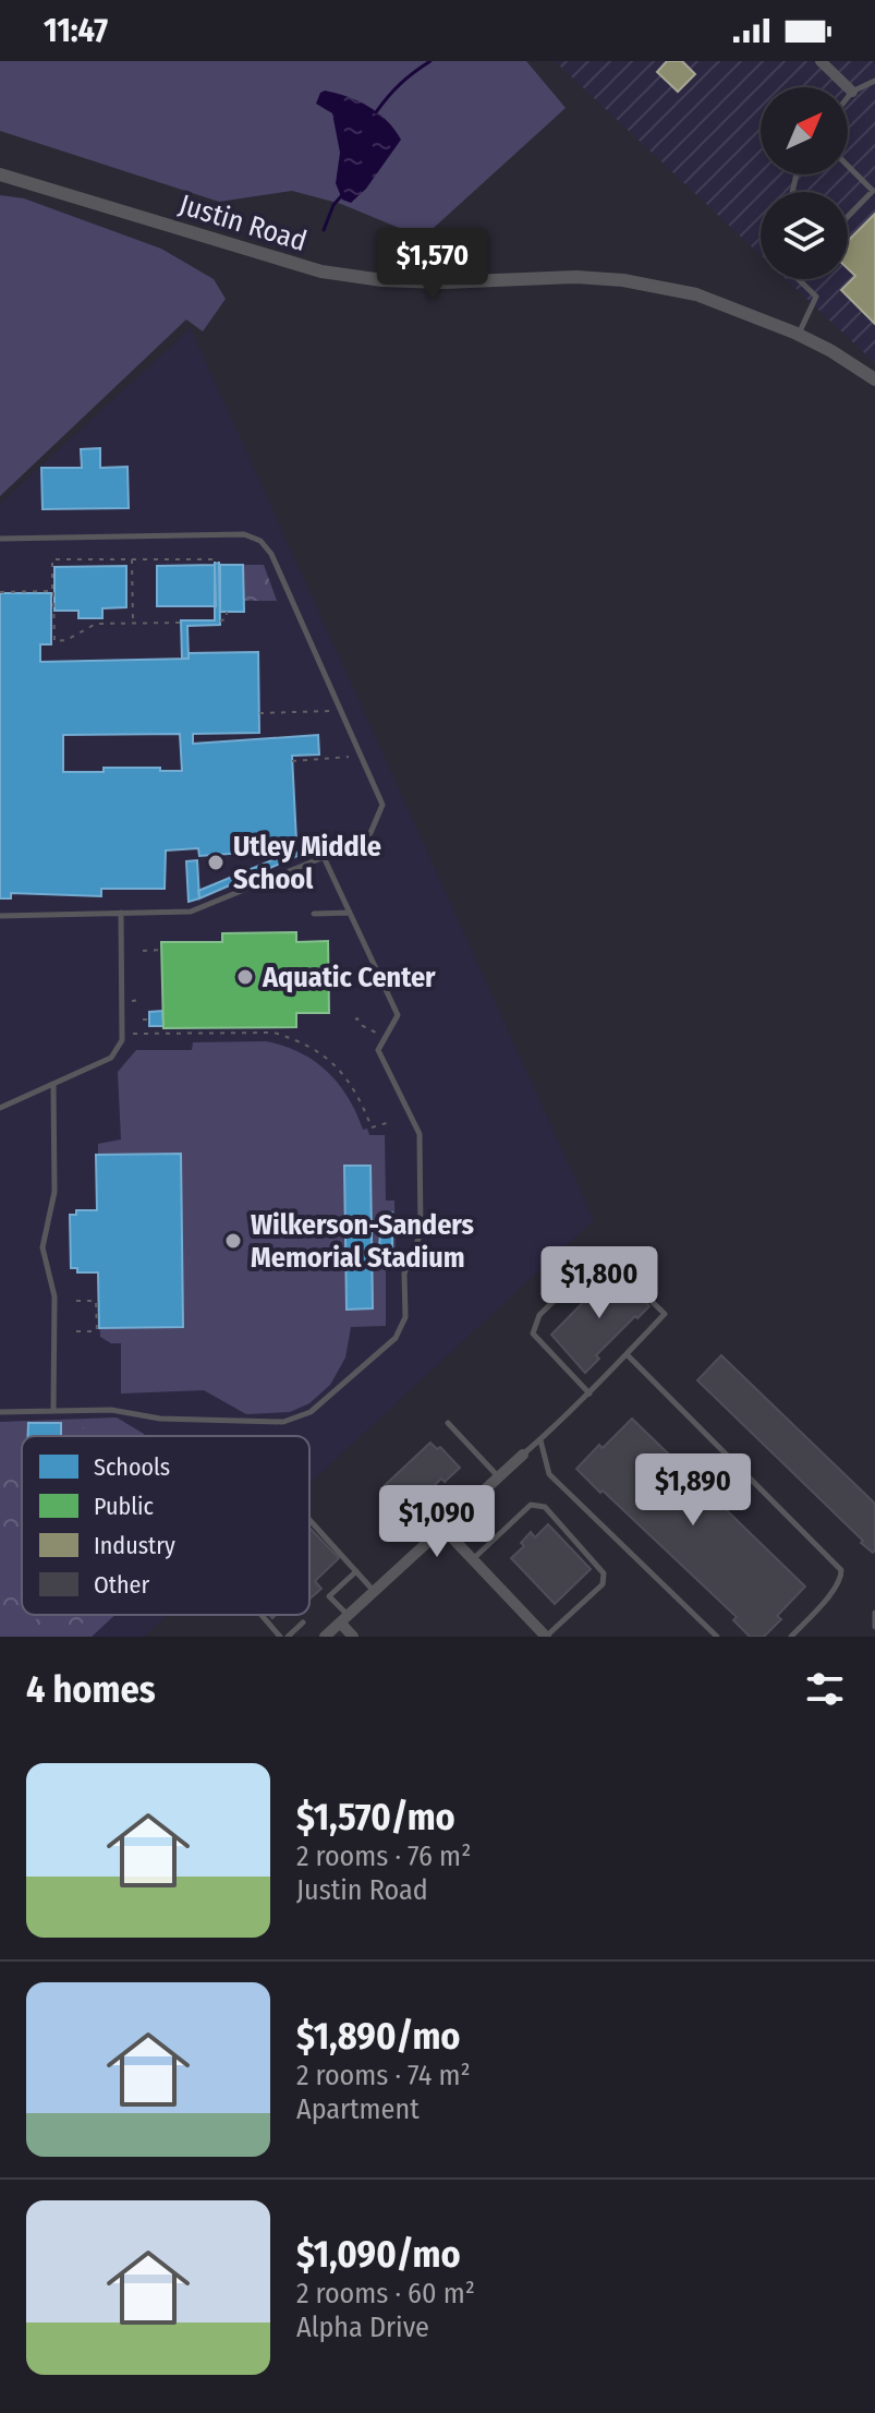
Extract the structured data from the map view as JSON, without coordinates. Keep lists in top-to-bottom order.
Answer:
{
  "streets": {
    "street": ["Justin Road"]
  },
  "places": ["Utley Middle School", "Aquatic Center", "Wilkerson-Sanders Memorial Stadium"],
  "legend": [
    "Schools",
    "Public",
    "Industry",
    "Other"
  ],
  "north": "top right",
  "page": {
    "status": "11:47",
    "price": [
      "$1,570",
      "$1,800",
      "$1,890",
      "$1,090"
    ],
    "heading": "4 homes",
    "list": [
      {
        "name": "$1,570/mo",
        "note": "2 rooms · 76 m² · Justin Road"
      },
      {
        "name": "$1,890/mo",
        "note": "2 rooms · 74 m² · Apartment"
      },
      {
        "name": "$1,090/mo",
        "note": "2 rooms · 60 m² · Alpha Drive"
      }
    ]
  }
}
